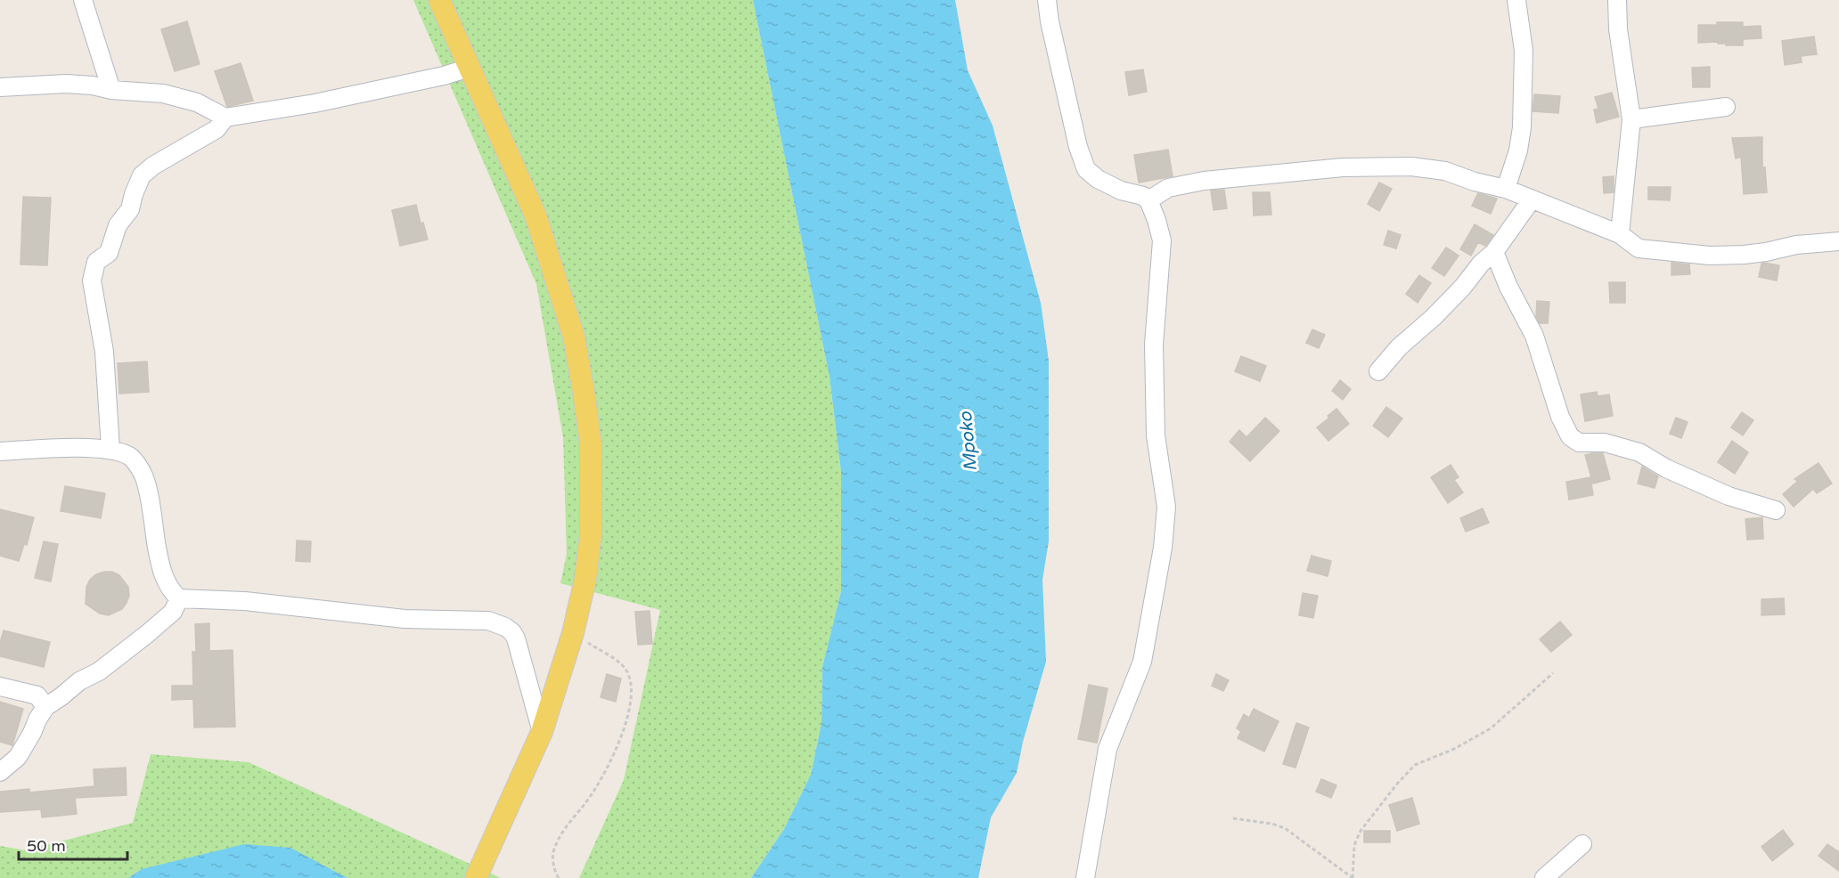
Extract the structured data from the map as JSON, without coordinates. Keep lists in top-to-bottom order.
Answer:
{
  "water": ["Mpoko"],
  "scale_bar": "50 m"
}
